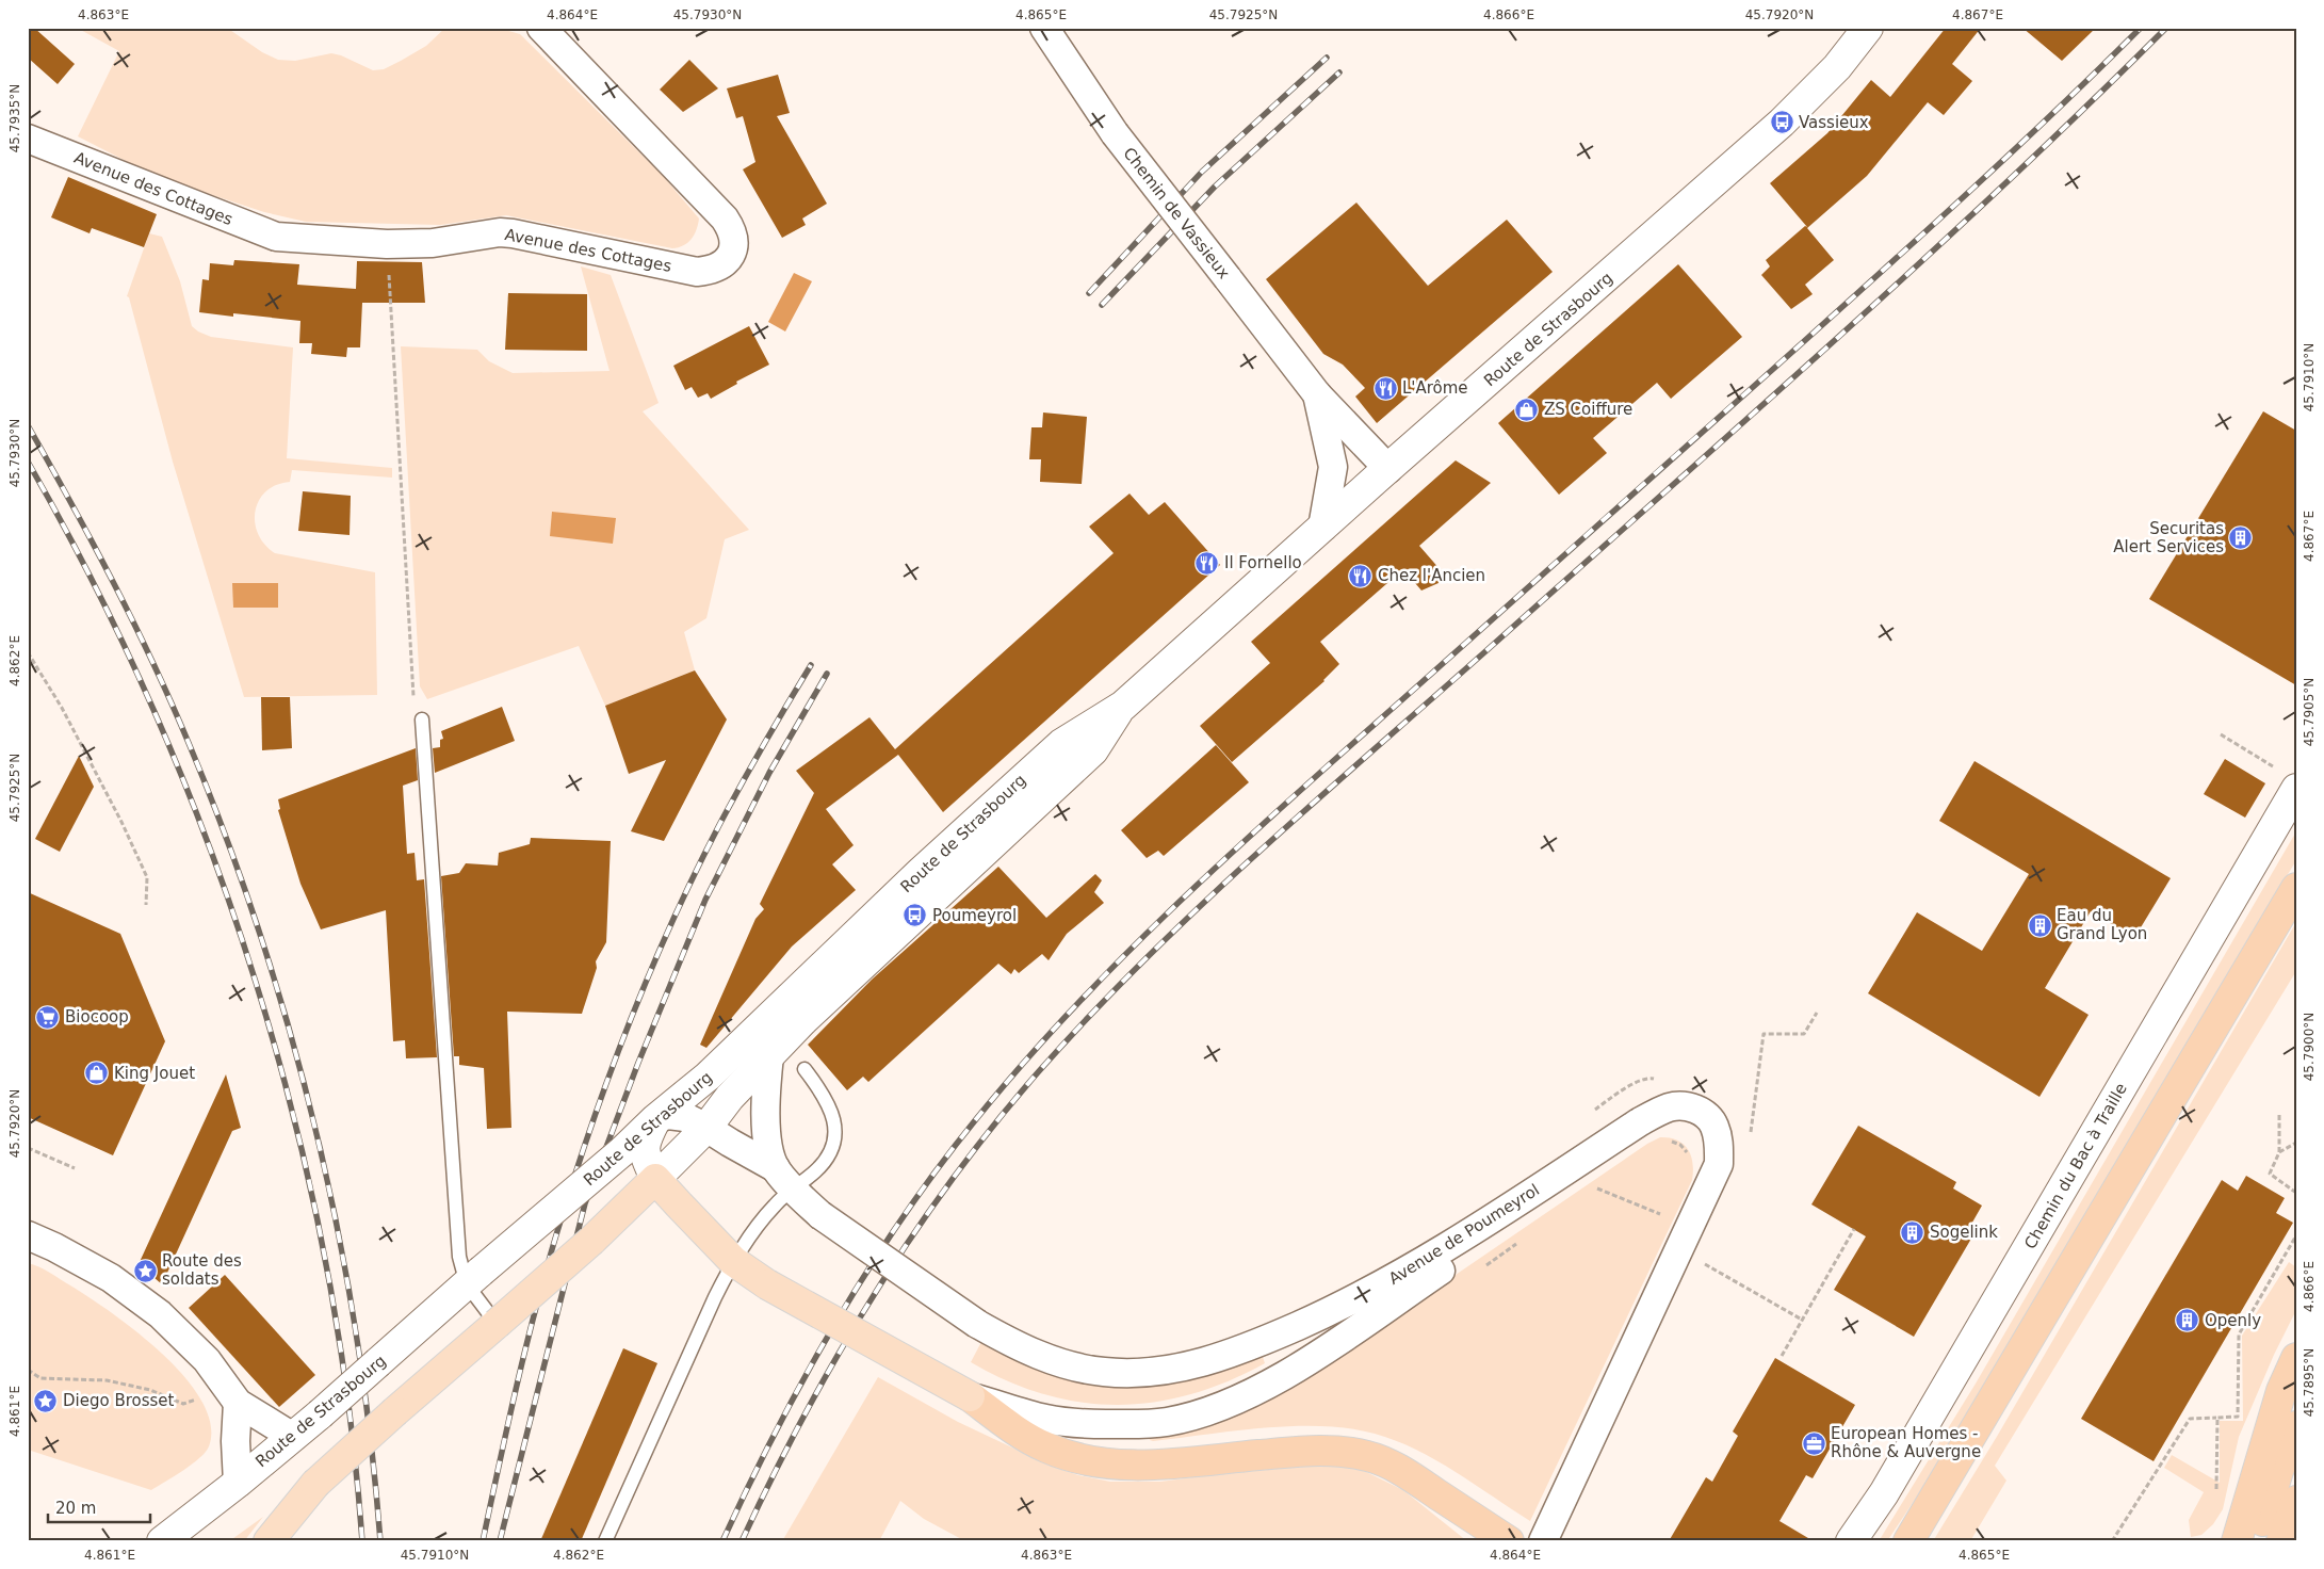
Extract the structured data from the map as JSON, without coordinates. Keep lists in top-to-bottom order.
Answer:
{
  "streets": {
    "main road": ["Route de Strasbourg", "Chemin du Bac à Traille"],
    "street": ["Avenue des Cottages", "Chemin de Vassieux", "Avenue de Poumeyrol"]
  },
  "crossings": [
    ["Chemin de Vassieux", "Route de Strasbourg"],
    ["Route de Strasbourg", "Avenue de Poumeyrol"]
  ],
  "places": {
    "bus stop": ["Vassieux", "Poumeyrol"],
    "restaurant": ["L'Arôme", "Il Fornello", "Chez l'Ancien"],
    "shop": ["ZS Coiffure", "King Jouet"],
    "building": [
      "Securitas Alert Services",
      "Eau du Grand Lyon",
      "Sogelink",
      "Openly"
    ],
    "supermarket": ["Biocoop"],
    "place": ["Route des soldats", "Diego Brosset"],
    "office": ["European Homes - Rhône & Auvergne"]
  },
  "scale_bar": "20 m",
  "coordinates": [
    "4.863°E",
    "4.864°E",
    "45.7930°N",
    "4.865°E",
    "45.7925°N",
    "4.866°E",
    "45.7920°N",
    "4.867°E",
    "45.7935°N",
    "45.7910°N",
    "4.862°E",
    "45.7905°N",
    "45.7900°N",
    "45.7895°N",
    "4.861°E"
  ]
}
